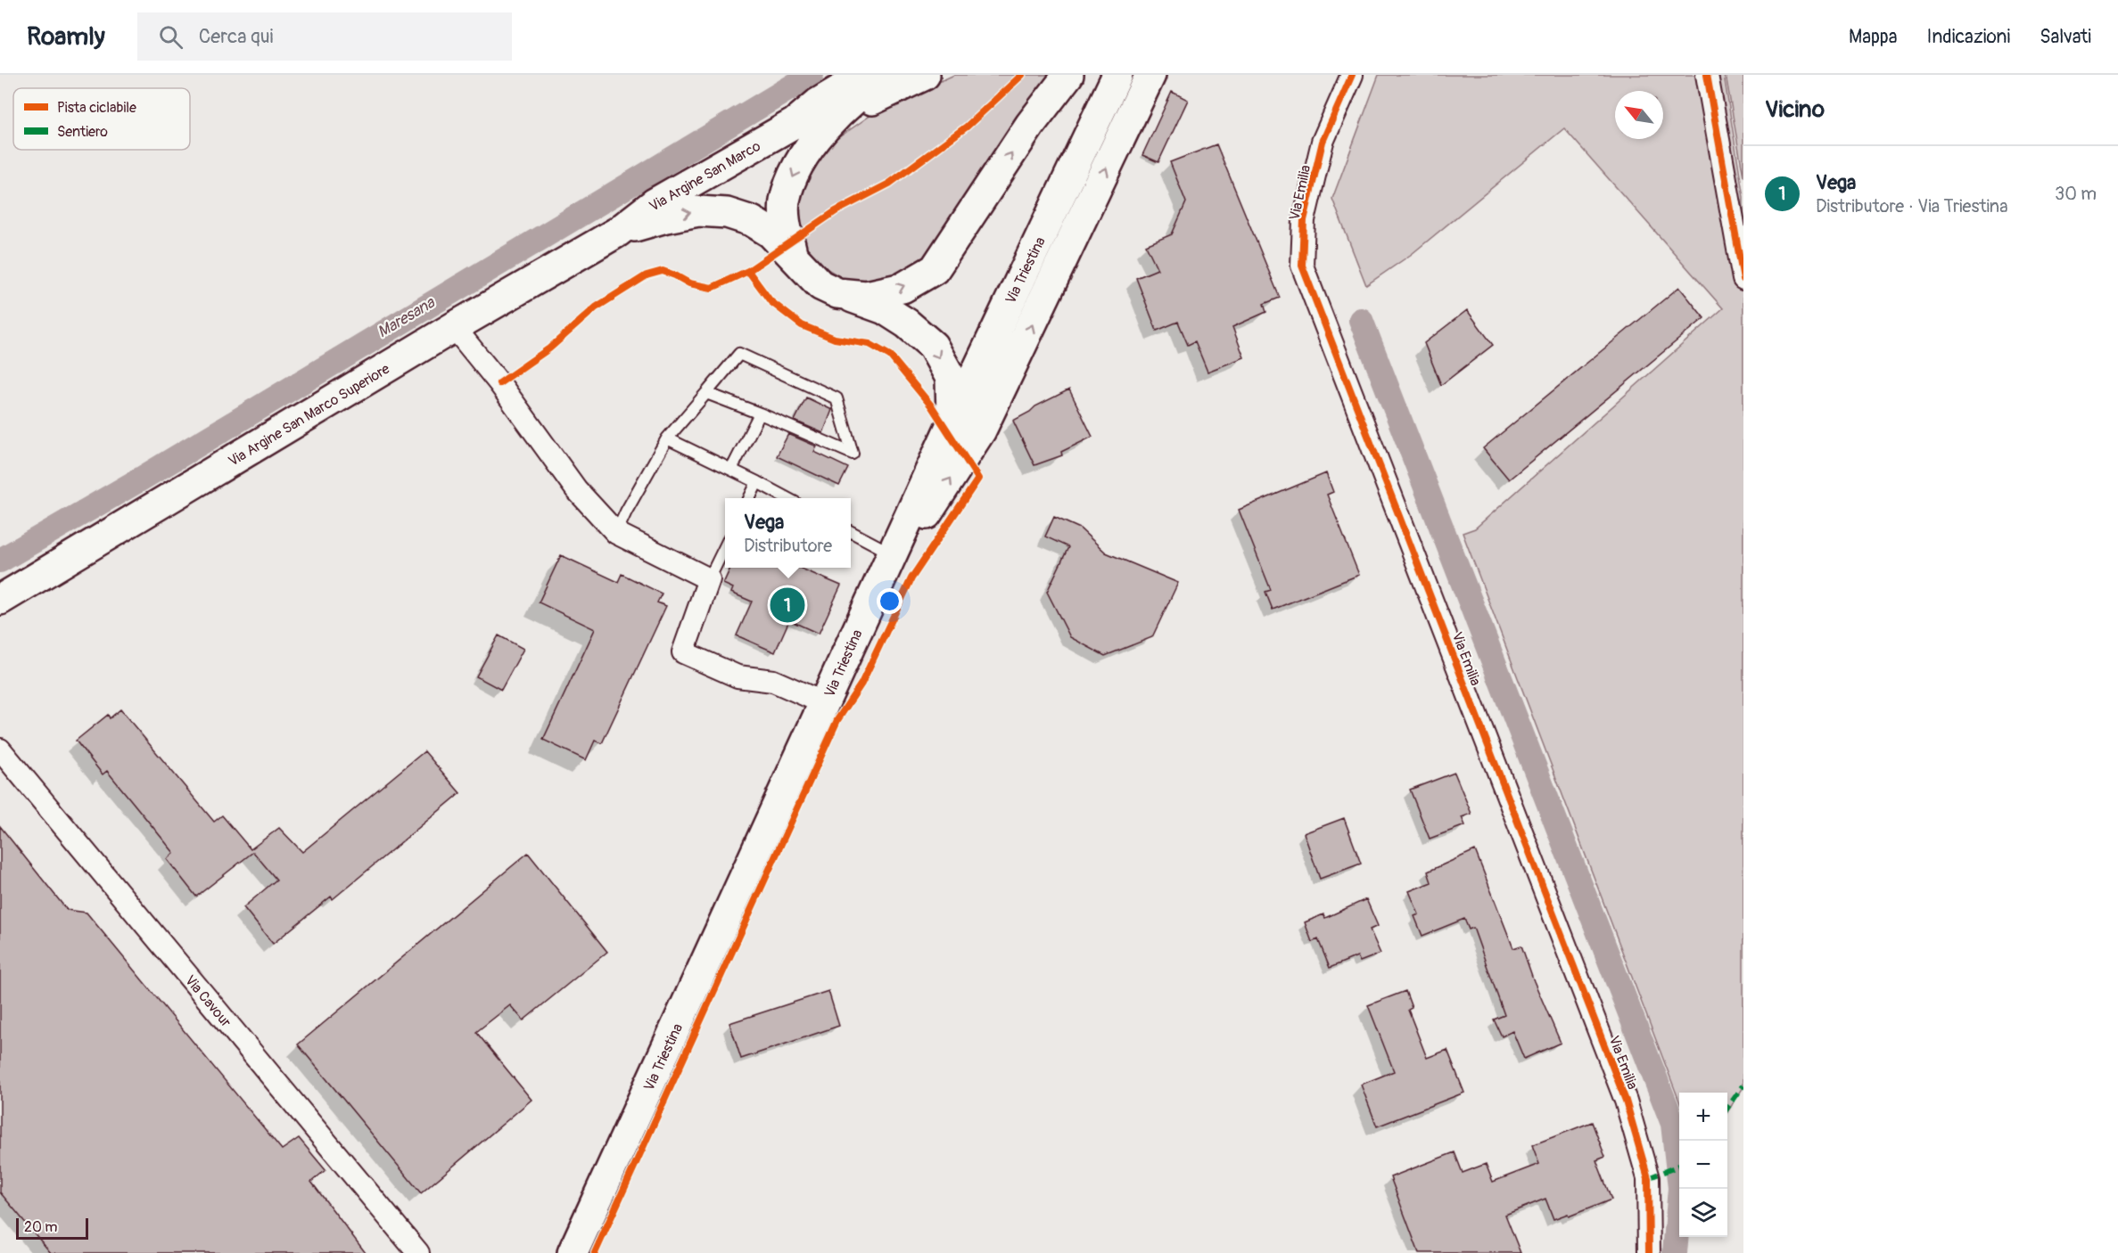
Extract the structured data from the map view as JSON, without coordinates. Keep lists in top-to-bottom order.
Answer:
{
  "streets": {
    "street": [
      "Via Argine San Marco",
      "Via Emilia",
      "Via Triestina",
      "Via Argine San Marco Superiore",
      "Via Cavour"
    ]
  },
  "crossings": [
    ["Via Argine San Marco", "Via Argine San Marco Superiore"]
  ],
  "water": ["Maresana"],
  "legend": ["Pista ciclabile", "Sentiero"],
  "scale_bar": "20 m",
  "north": "top left",
  "page": {
    "header": "Roamly",
    "search": "Cerca qui",
    "nav": ["Mappa", "Indicazioni", "Salvati"],
    "heading": "Vicino",
    "list": [
      {
        "mark": "1",
        "name": "Vega",
        "note": "Distributore · Via Triestina",
        "value": "30 m"
      }
    ],
    "popup": ["Vega", "Distributore"],
    "pins": "1",
    "map_buttons": ["+", "−"],
    "scale": "20 m"
  }
}
